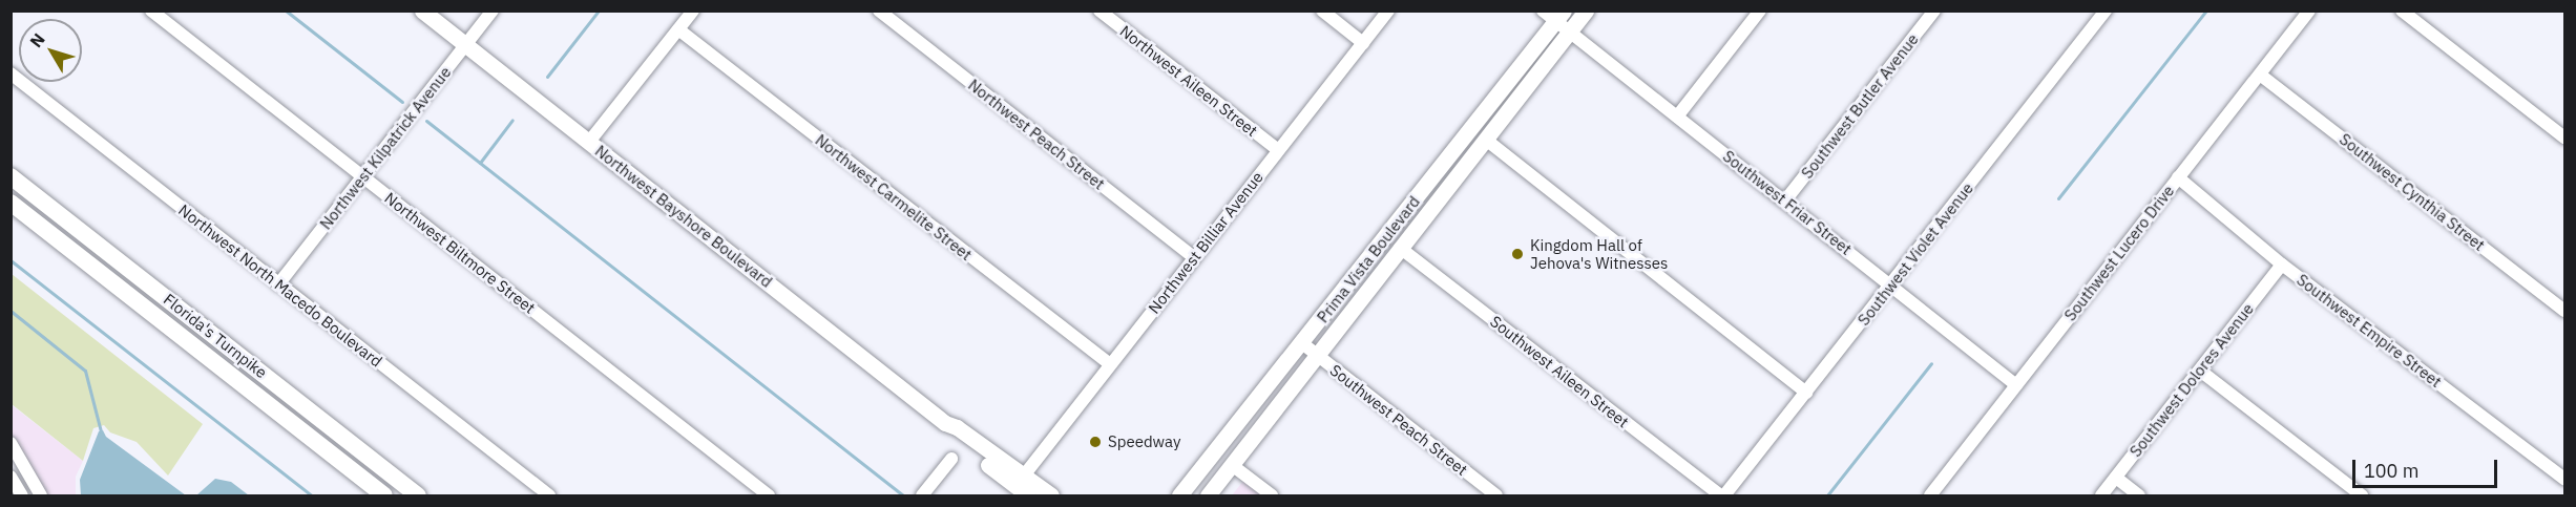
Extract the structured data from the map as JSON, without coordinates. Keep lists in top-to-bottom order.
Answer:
{
  "streets": {
    "highway": ["Florida's Turnpike"],
    "main road": ["Northwest Bayshore Boulevard", "Prima Vista Boulevard"],
    "street": [
      "Northwest Aileen Street",
      "Southwest Butler Avenue",
      "Northwest Peach Street",
      "Northwest Kilpatrick Avenue",
      "Southwest Cynthia Street",
      "Northwest Carmelite Street",
      "Southwest Friar Street",
      "Northwest Billiar Avenue",
      "Northwest Biltmore Street",
      "Southwest Lucero Drive",
      "Southwest Violet Avenue",
      "Northwest North Macedo Boulevard",
      "Southwest Empire Street",
      "Southwest Aileen Street",
      "Southwest Dolores Avenue",
      "Southwest Peach Street"
    ]
  },
  "crossings": [
    ["Northwest Aileen Street", "Northwest Billiar Avenue"],
    ["Southwest Butler Avenue", "Southwest Friar Street"],
    ["Northwest Peach Street", "Northwest Billiar Avenue"],
    ["Northwest Kilpatrick Avenue", "Northwest Bayshore Boulevard"],
    ["Northwest Kilpatrick Avenue", "Northwest Biltmore Street"],
    ["Northwest Kilpatrick Avenue", "Northwest North Macedo Boulevard"],
    ["Southwest Cynthia Street", "Southwest Lucero Drive"],
    ["Northwest Carmelite Street", "Northwest Billiar Avenue"],
    ["Southwest Friar Street", "Southwest Lucero Drive"],
    ["Southwest Friar Street", "Southwest Violet Avenue"],
    ["Southwest Friar Street", "Prima Vista Boulevard"],
    ["Northwest Bayshore Boulevard", "Northwest Billiar Avenue"],
    ["Southwest Lucero Drive", "Southwest Empire Street"],
    ["Prima Vista Boulevard", "Southwest Aileen Street"],
    ["Prima Vista Boulevard", "Southwest Peach Street"],
    ["Southwest Empire Street", "Southwest Dolores Avenue"]
  ],
  "places": ["Kingdom Hall of Jehova's Witnesses", "Speedway"],
  "scale_bar": "100 m",
  "north": "top left"
}
